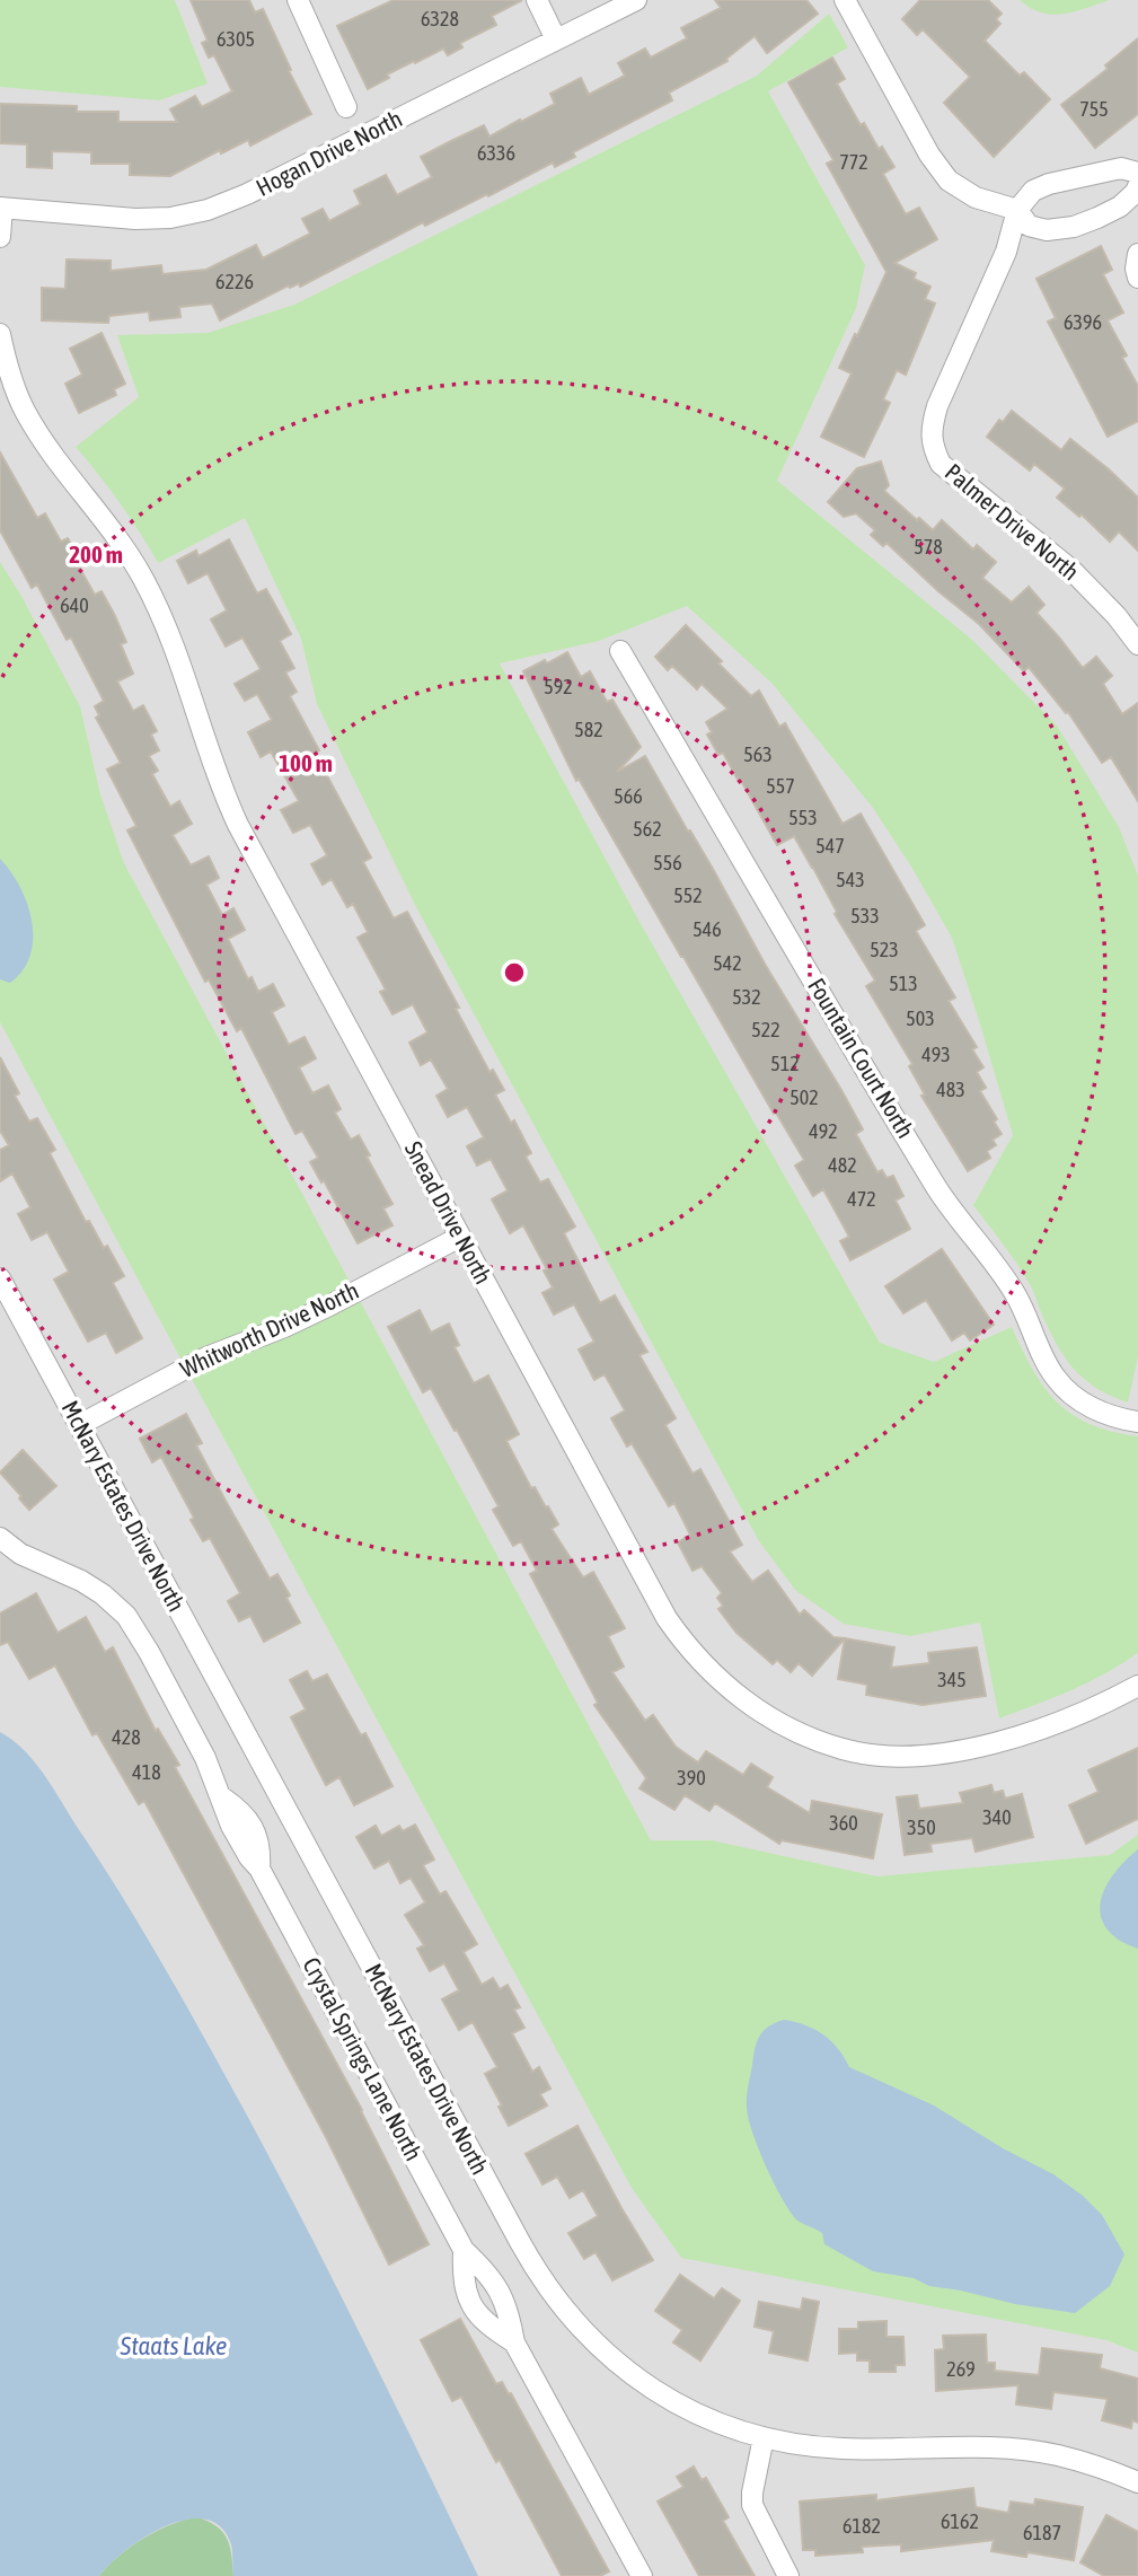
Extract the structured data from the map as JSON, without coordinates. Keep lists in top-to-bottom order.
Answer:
{
  "streets": {
    "street": [
      "Hogan Drive North",
      "Palmer Drive North",
      "Fountain Court North",
      "Snead Drive North",
      "Whitworth Drive North",
      "McNary Estates Drive North",
      "Crystal Springs Lane North"
    ]
  },
  "crossings": [
    ["Snead Drive North", "Whitworth Drive North"],
    ["Whitworth Drive North", "McNary Estates Drive North"]
  ],
  "water": ["Staats Lake"],
  "house_numbers": [
    "6328",
    "6305",
    "755",
    "6336",
    "772",
    "6226",
    "6396",
    "578",
    "640",
    "592",
    "582",
    "563",
    "557",
    "566",
    "553",
    "562",
    "547",
    "556",
    "543",
    "552",
    "533",
    "546",
    "523",
    "542",
    "513",
    "532",
    "503",
    "522",
    "493",
    "512",
    "483",
    "502",
    "492",
    "482",
    "472",
    "345",
    "428",
    "418",
    "390",
    "340",
    "360",
    "350",
    "269",
    "6162",
    "6182",
    "6187"
  ],
  "rings": ["200 m", "100 m"]
}
